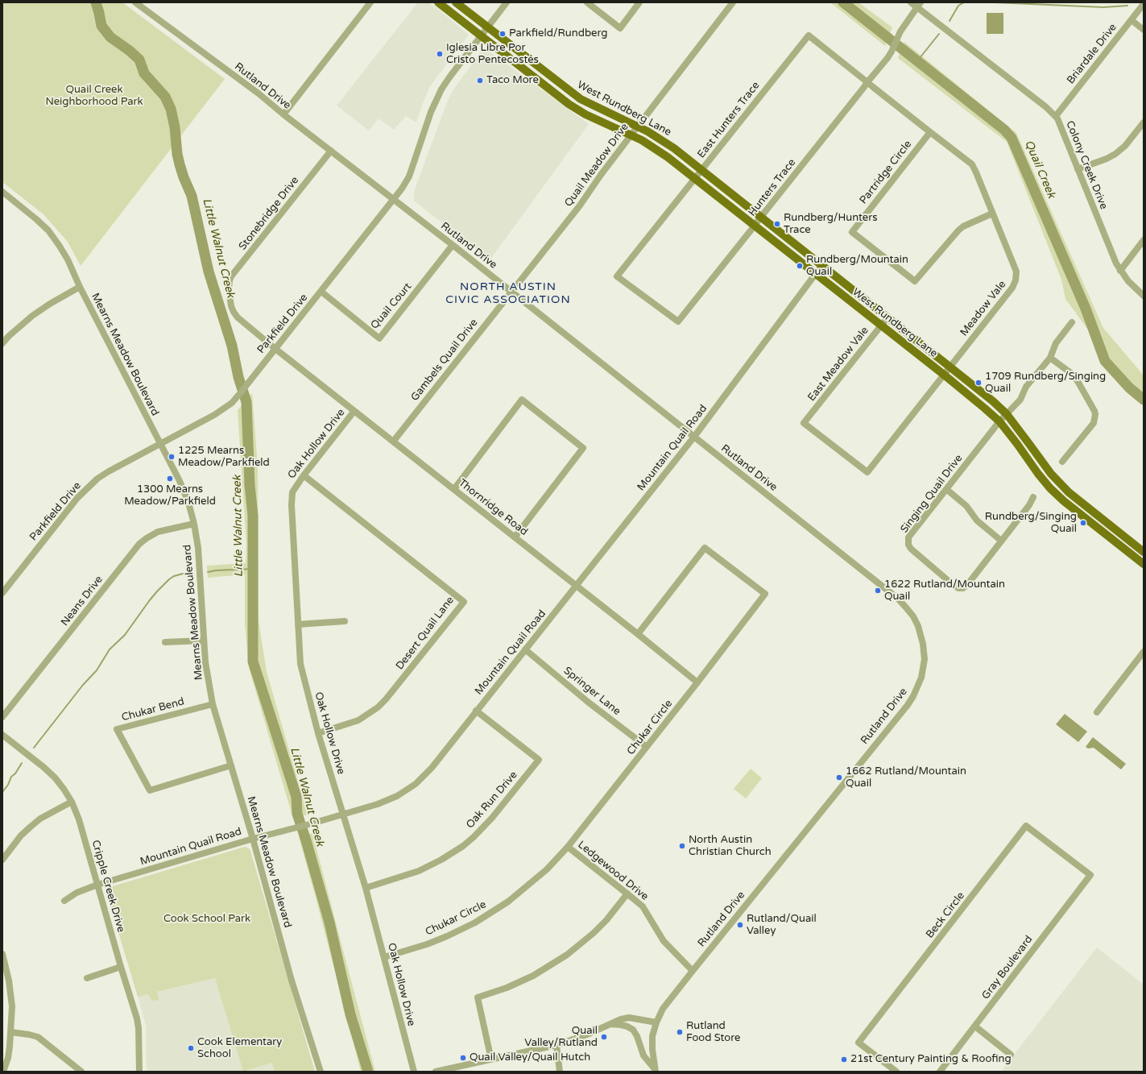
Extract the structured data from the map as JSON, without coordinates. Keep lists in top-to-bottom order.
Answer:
{
  "streets": {
    "main road": ["West Rundberg Lane"],
    "street": [
      "Briardale Drive",
      "Rutland Drive",
      "East Hunters Trace",
      "Quail Meadow Drive",
      "Colony Creek Drive",
      "Partridge Circle",
      "Hunters Trace",
      "Stonebridge Drive",
      "Quail Court",
      "Meadow Vale",
      "Parkfield Drive",
      "Mearns Meadow Boulevard",
      "Gambels Quail Drive",
      "East Meadow Vale",
      "Oak Hollow Drive",
      "Mountain Quail Road",
      "Singing Quail Drive",
      "Thornridge Road",
      "Neans Drive",
      "Desert Quail Lane",
      "Springer Lane",
      "Chukar Bend",
      "Chukar Circle",
      "Oak Run Drive",
      "Ledgewood Drive",
      "Cripple Creek Drive",
      "Beck Circle",
      "Gray Boulevard"
    ]
  },
  "crossings": [
    ["Briardale Drive", "Colony Creek Drive"],
    ["Rutland Drive", "Quail Meadow Drive"],
    ["Rutland Drive", "Stonebridge Drive"],
    ["Rutland Drive", "Quail Court"],
    ["Rutland Drive", "Parkfield Drive"],
    ["Rutland Drive", "Gambels Quail Drive"],
    ["Rutland Drive", "Mountain Quail Road"],
    ["Rutland Drive", "Ledgewood Drive"],
    ["West Rundberg Lane", "East Hunters Trace"],
    ["West Rundberg Lane", "Quail Meadow Drive"],
    ["West Rundberg Lane", "Hunters Trace"],
    ["West Rundberg Lane", "Meadow Vale"],
    ["West Rundberg Lane", "Parkfield Drive"],
    ["West Rundberg Lane", "East Meadow Vale"],
    ["West Rundberg Lane", "Mountain Quail Road"],
    ["West Rundberg Lane", "Singing Quail Drive"],
    ["East Hunters Trace", "Hunters Trace"],
    ["East Hunters Trace", "Meadow Vale"],
    ["Quail Meadow Drive", "Gambels Quail Drive"],
    ["Colony Creek Drive", "Hunters Trace"],
    ["Partridge Circle", "Meadow Vale"],
    ["Hunters Trace", "Meadow Vale"],
    ["Stonebridge Drive", "Parkfield Drive"],
    ["Stonebridge Drive", "Thornridge Road"],
    ["Quail Court", "Parkfield Drive"],
    ["Meadow Vale", "East Meadow Vale"],
    ["Parkfield Drive", "Mearns Meadow Boulevard"],
    ["Parkfield Drive", "Thornridge Road"],
    ["Mearns Meadow Boulevard", "Mountain Quail Road"],
    ["Mearns Meadow Boulevard", "Neans Drive"],
    ["Mearns Meadow Boulevard", "Chukar Bend"],
    ["Gambels Quail Drive", "Thornridge Road"],
    ["Oak Hollow Drive", "Mountain Quail Road"],
    ["Oak Hollow Drive", "Thornridge Road"],
    ["Oak Hollow Drive", "Desert Quail Lane"],
    ["Oak Hollow Drive", "Chukar Circle"],
    ["Oak Hollow Drive", "Oak Run Drive"],
    ["Mountain Quail Road", "Thornridge Road"],
    ["Mountain Quail Road", "Springer Lane"],
    ["Mountain Quail Road", "Oak Run Drive"],
    ["Mountain Quail Road", "Cripple Creek Drive"],
    ["Thornridge Road", "Chukar Circle"],
    ["Springer Lane", "Chukar Circle"],
    ["Chukar Circle", "Ledgewood Drive"],
    ["Beck Circle", "Gray Boulevard"]
  ],
  "districts": ["NORTH AUSTIN CIVIC ASSOCIATION"],
  "water": ["Quail Creek", "Little Walnut Creek"],
  "parks": ["Quail Creek Neighborhood Park", "Cook School Park"],
  "places": [
    "Parkfield/Rundberg",
    "Iglesia Libre Por Cristo Pentecostés",
    "Taco More",
    "Rundberg/Hunters Trace",
    "Rundberg/Mountain Quail",
    "1709 Rundberg/Singing Quail",
    "1225 Mearns Meadow/Parkfield",
    "1300 Mearns Meadow/Parkfield",
    "Rundberg/Singing Quail",
    "1622 Rutland/Mountain Quail",
    "1662 Rutland/Mountain Quail",
    "North Austin Christian Church",
    "Rutland/Quail Valley",
    "Rutland Food Store",
    "Quail Valley/Rutland",
    "Cook Elementary School",
    "Quail Valley/Quail Hutch",
    "21st Century Painting & Roofing"
  ]
}
